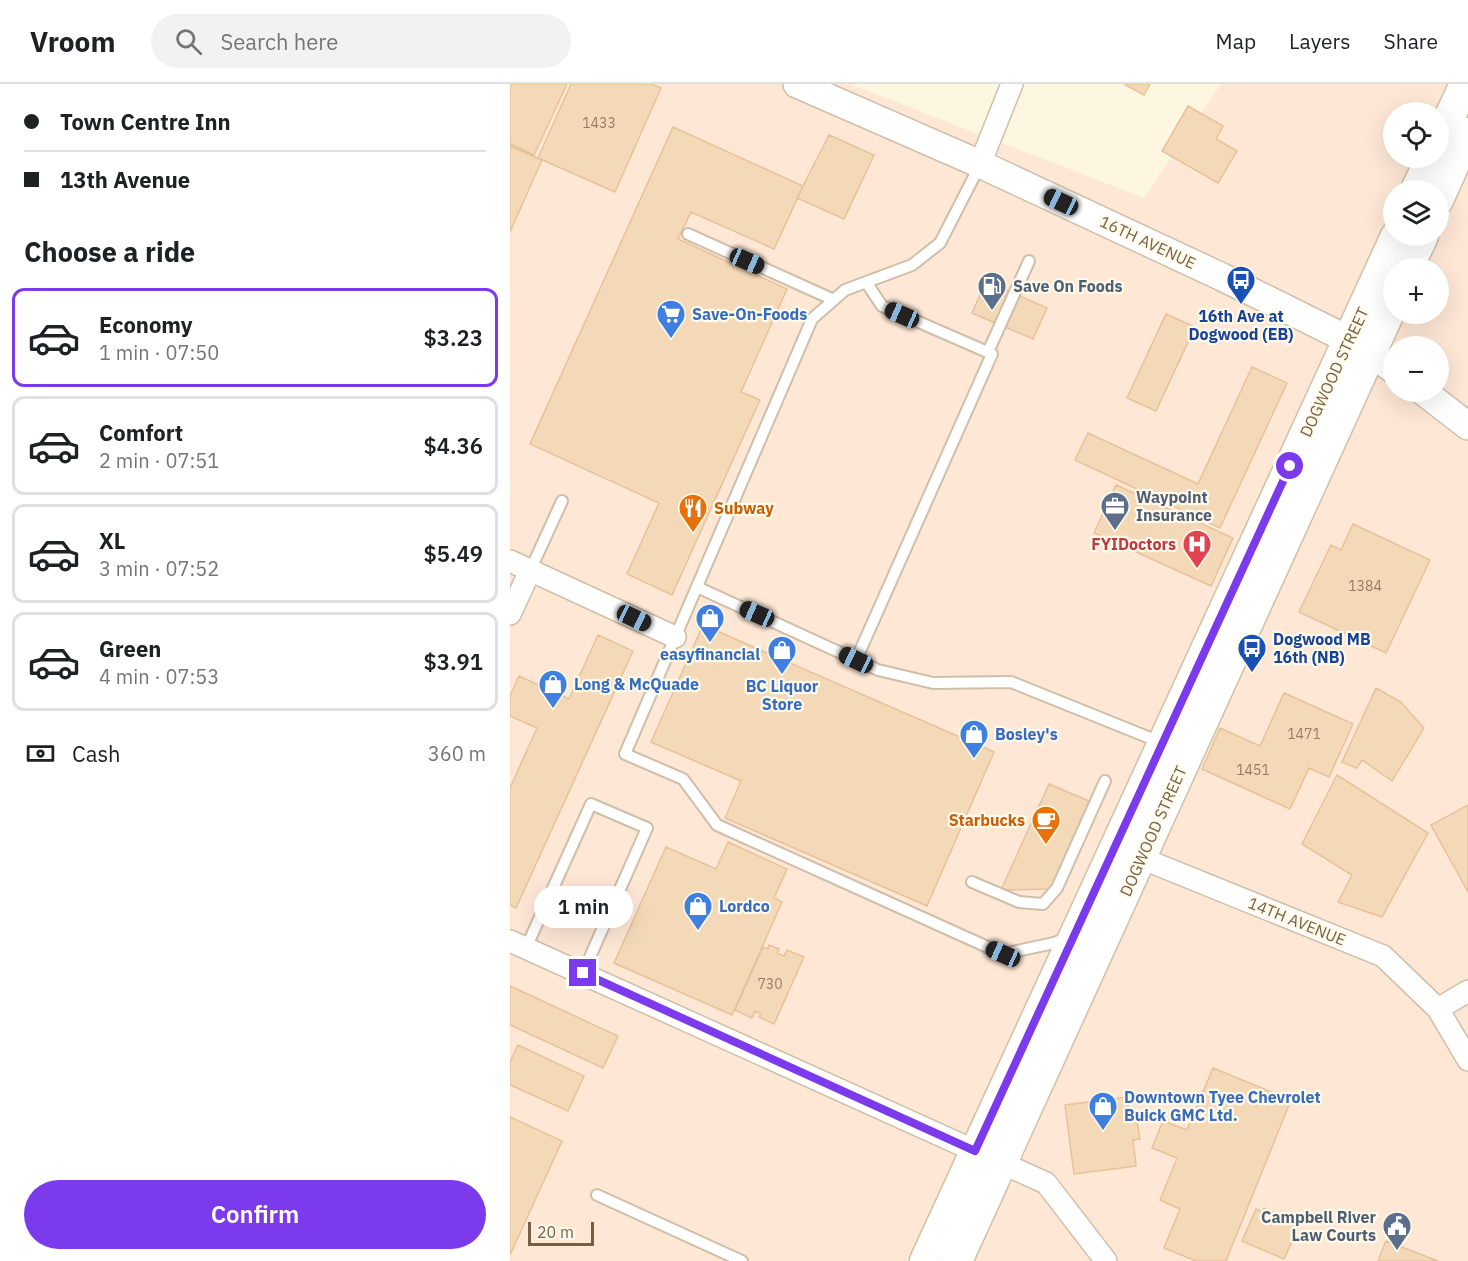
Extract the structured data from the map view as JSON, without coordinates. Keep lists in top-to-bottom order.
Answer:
{
  "streets": {
    "main road": ["DOGWOOD STREET"],
    "street": ["16TH AVENUE", "14TH AVENUE"]
  },
  "crossings": [
    ["16TH AVENUE", "DOGWOOD STREET"],
    ["DOGWOOD STREET", "14TH AVENUE"]
  ],
  "places": {
    "bus stop": ["16th Ave at Dogwood (EB)", "Dogwood MB 16th (NB)"],
    "fuel station": ["Save On Foods"],
    "supermarket": ["Save-On-Foods"],
    "office": ["Waypoint Insurance"],
    "restaurant": ["Subway"],
    "hospital": ["FYIDoctors"],
    "shop": [
      "easyfinancial",
      "BC Liquor Store",
      "Long & McQuade",
      "Bosley's",
      "Lordco",
      "Downtown Tyee Chevrolet Buick GMC Ltd."
    ],
    "cafe": ["Starbucks"],
    "public building": ["Campbell River Law Courts"]
  },
  "house_numbers": [
    "1433",
    "1384",
    "1471",
    "1451",
    "730"
  ],
  "scale_bar": "20 m",
  "page": {
    "header": "Vroom",
    "search": "Search here",
    "nav": ["Map", "Layers", "Share"],
    "banner": ["Town Centre Inn", "13th Avenue"],
    "map_buttons": ["+", "−"],
    "heading": "Choose a ride",
    "list": [
      {
        "name": "Economy",
        "note": "1 min · 07:50",
        "value": "$3.23"
      },
      {
        "name": "Comfort",
        "note": "2 min · 07:51",
        "value": "$4.36"
      },
      {
        "name": "XL",
        "note": "3 min · 07:52",
        "value": "$5.49"
      },
      {
        "name": "Green",
        "note": "4 min · 07:53",
        "value": "$3.91"
      }
    ],
    "pay": ["Cash", "360 m"],
    "bubble": "1 min",
    "buttons": "Confirm",
    "scale": "20 m"
  }
}
